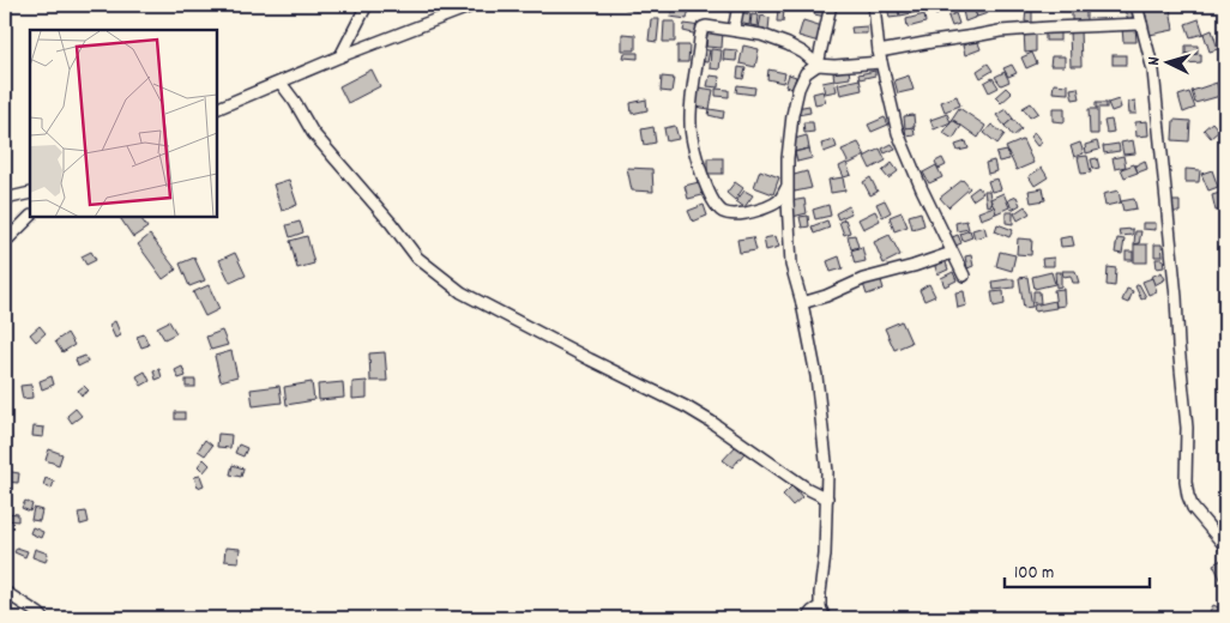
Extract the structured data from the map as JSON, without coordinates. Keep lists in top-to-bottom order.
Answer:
{
  "scale_bar": "100 m",
  "north": "left"
}
